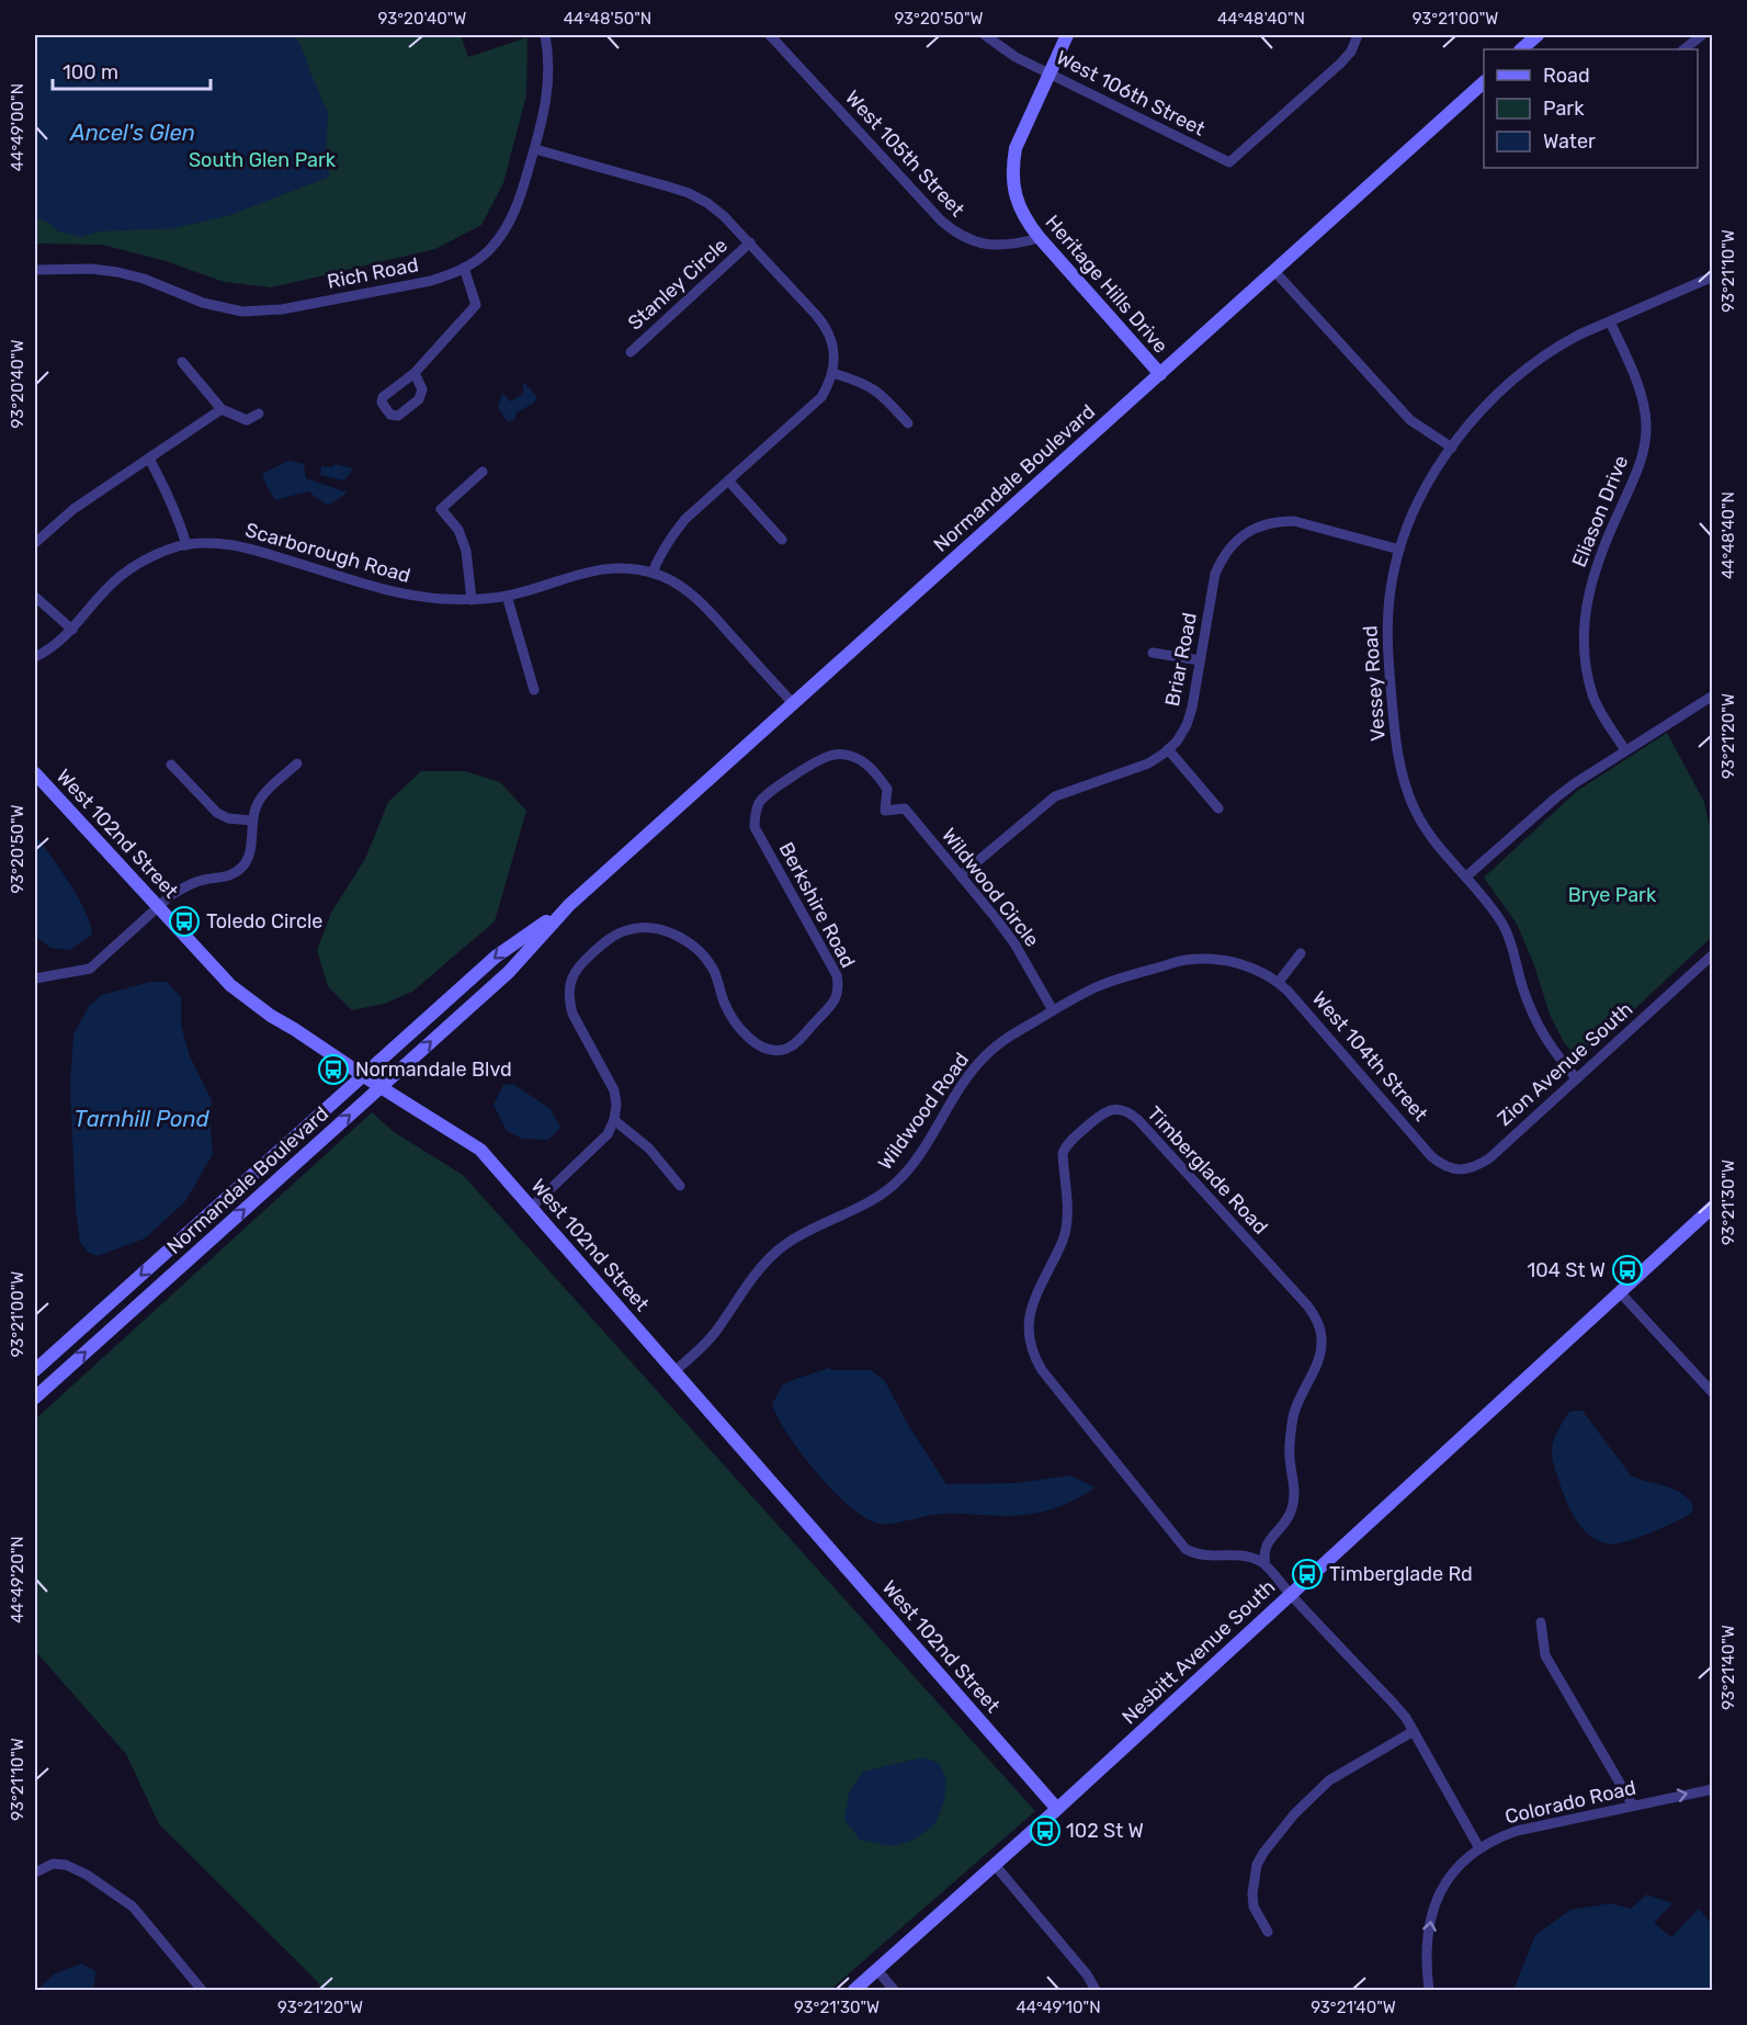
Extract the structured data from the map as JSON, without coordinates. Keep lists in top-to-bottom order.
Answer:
{
  "streets": {
    "street": [
      "West 106th Street",
      "West 105th Street",
      "Rich Road",
      "Stanley Circle",
      "Heritage Hills Drive",
      "Normandale Boulevard",
      "Eliason Drive",
      "Scarborough Road",
      "Briar Road",
      "Vessey Road",
      "West 102nd Street",
      "Wildwood Circle",
      "Berkshire Road",
      "West 104th Street",
      "Zion Avenue South",
      "Wildwood Road",
      "Timberglade Road",
      "Nesbitt Avenue South",
      "Colorado Road"
    ]
  },
  "crossings": [
    ["West 106th Street", "Heritage Hills Drive"],
    ["West 105th Street", "Heritage Hills Drive"],
    ["Heritage Hills Drive", "Normandale Boulevard"],
    ["Normandale Boulevard", "Scarborough Road"],
    ["Normandale Boulevard", "West 102nd Street"],
    ["Eliason Drive", "Vessey Road"],
    ["Briar Road", "Vessey Road"],
    ["Briar Road", "Wildwood Circle"],
    ["Vessey Road", "Zion Avenue South"],
    ["West 102nd Street", "Wildwood Road"],
    ["West 102nd Street", "Nesbitt Avenue South"],
    ["Wildwood Circle", "Berkshire Road"],
    ["Wildwood Circle", "Wildwood Road"],
    ["West 104th Street", "Zion Avenue South"],
    ["West 104th Street", "Wildwood Road"]
  ],
  "one_way": ["Colorado Road"],
  "water": ["Ancel's Glen", "Tarnhill Pond"],
  "parks": ["South Glen Park", "Brye Park"],
  "places": {
    "bus stop": [
      "Toledo Circle",
      "Normandale Blvd",
      "104 St W",
      "Timberglade Rd",
      "102 St W"
    ]
  },
  "legend": ["Road", "Park", "Water"],
  "scale_bar": "100 m",
  "coordinates": [
    "93°20'40\"W",
    "44°48'50\"N",
    "93°20'50\"W",
    "44°48'40\"N",
    "93°21'00\"W",
    "44°49'00\"N",
    "93°21'10\"W",
    "93°21'20\"W",
    "93°21'30\"W",
    "44°49'20\"N",
    "93°21'40\"W",
    "44°49'10\"N"
  ]
}
